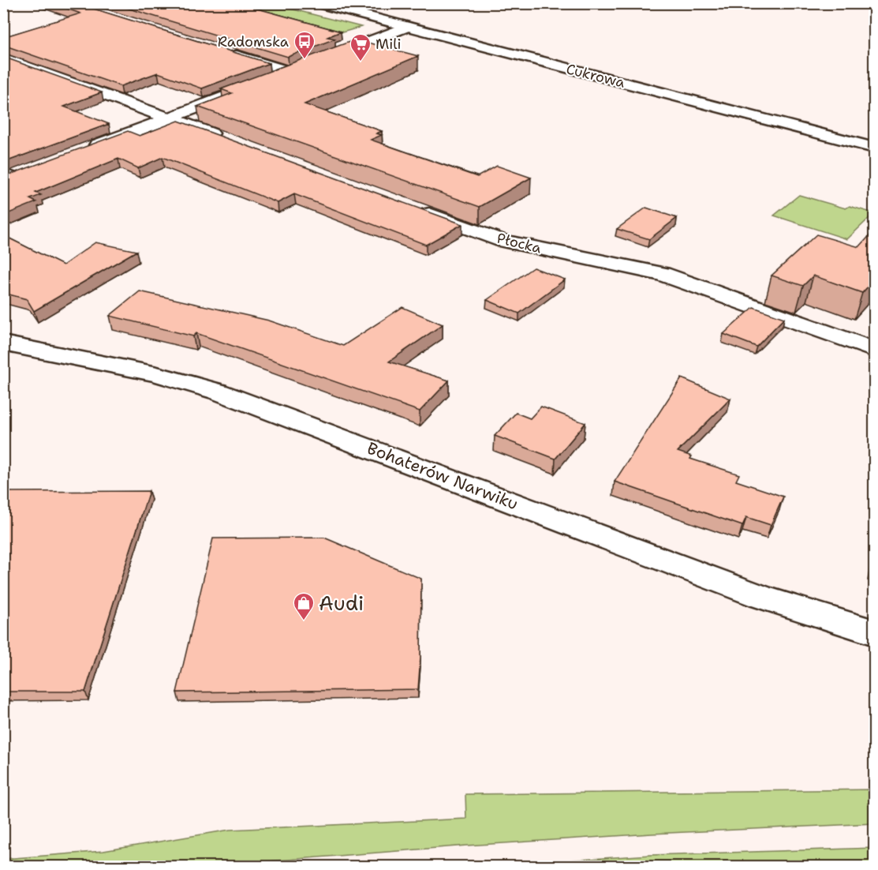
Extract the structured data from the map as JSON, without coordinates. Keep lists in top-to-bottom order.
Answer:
{
  "streets": {
    "street": ["Cukrowa", "Płocka", "Bohaterów Narwiku"]
  },
  "places": {
    "bus stop": ["Radomska"],
    "supermarket": ["Mili"],
    "shop": ["Audi"]
  }
}
